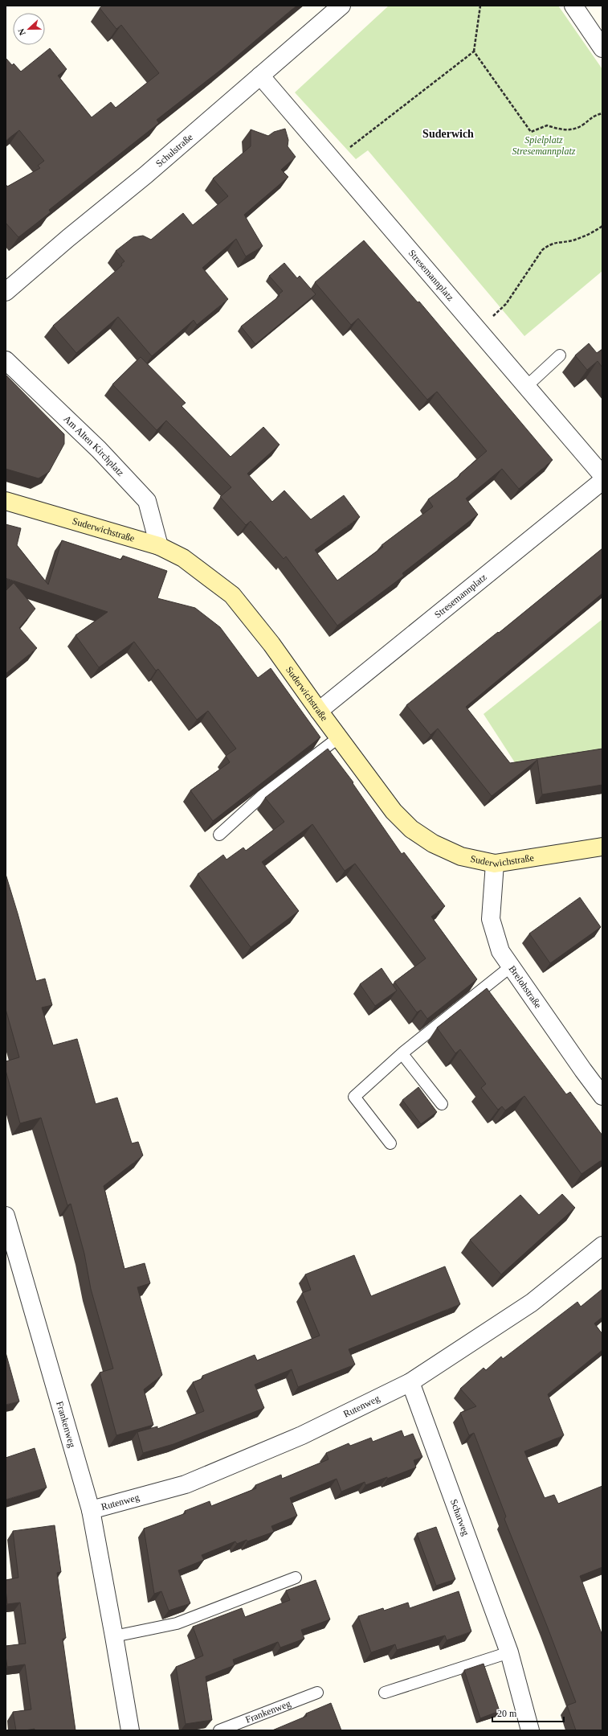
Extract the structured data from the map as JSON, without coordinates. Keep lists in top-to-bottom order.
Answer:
{
  "streets": {
    "main road": ["Suderwichstraße"],
    "street": [
      "Schulstraße",
      "Stresemannplatz",
      "Am Alten Kirchplatz",
      "Brelohstraße",
      "Rutenweg",
      "Frankenweg",
      "Scharweg"
    ]
  },
  "crossings": [
    ["Schulstraße", "Stresemannplatz"],
    ["Stresemannplatz", "Suderwichstraße"],
    ["Am Alten Kirchplatz", "Suderwichstraße"],
    ["Suderwichstraße", "Brelohstraße"],
    ["Rutenweg", "Frankenweg"],
    ["Rutenweg", "Scharweg"]
  ],
  "districts": ["Suderwich"],
  "parks": ["Spielplatz Stresemannplatz"],
  "scale_bar": "20 m",
  "north": "left"
}
